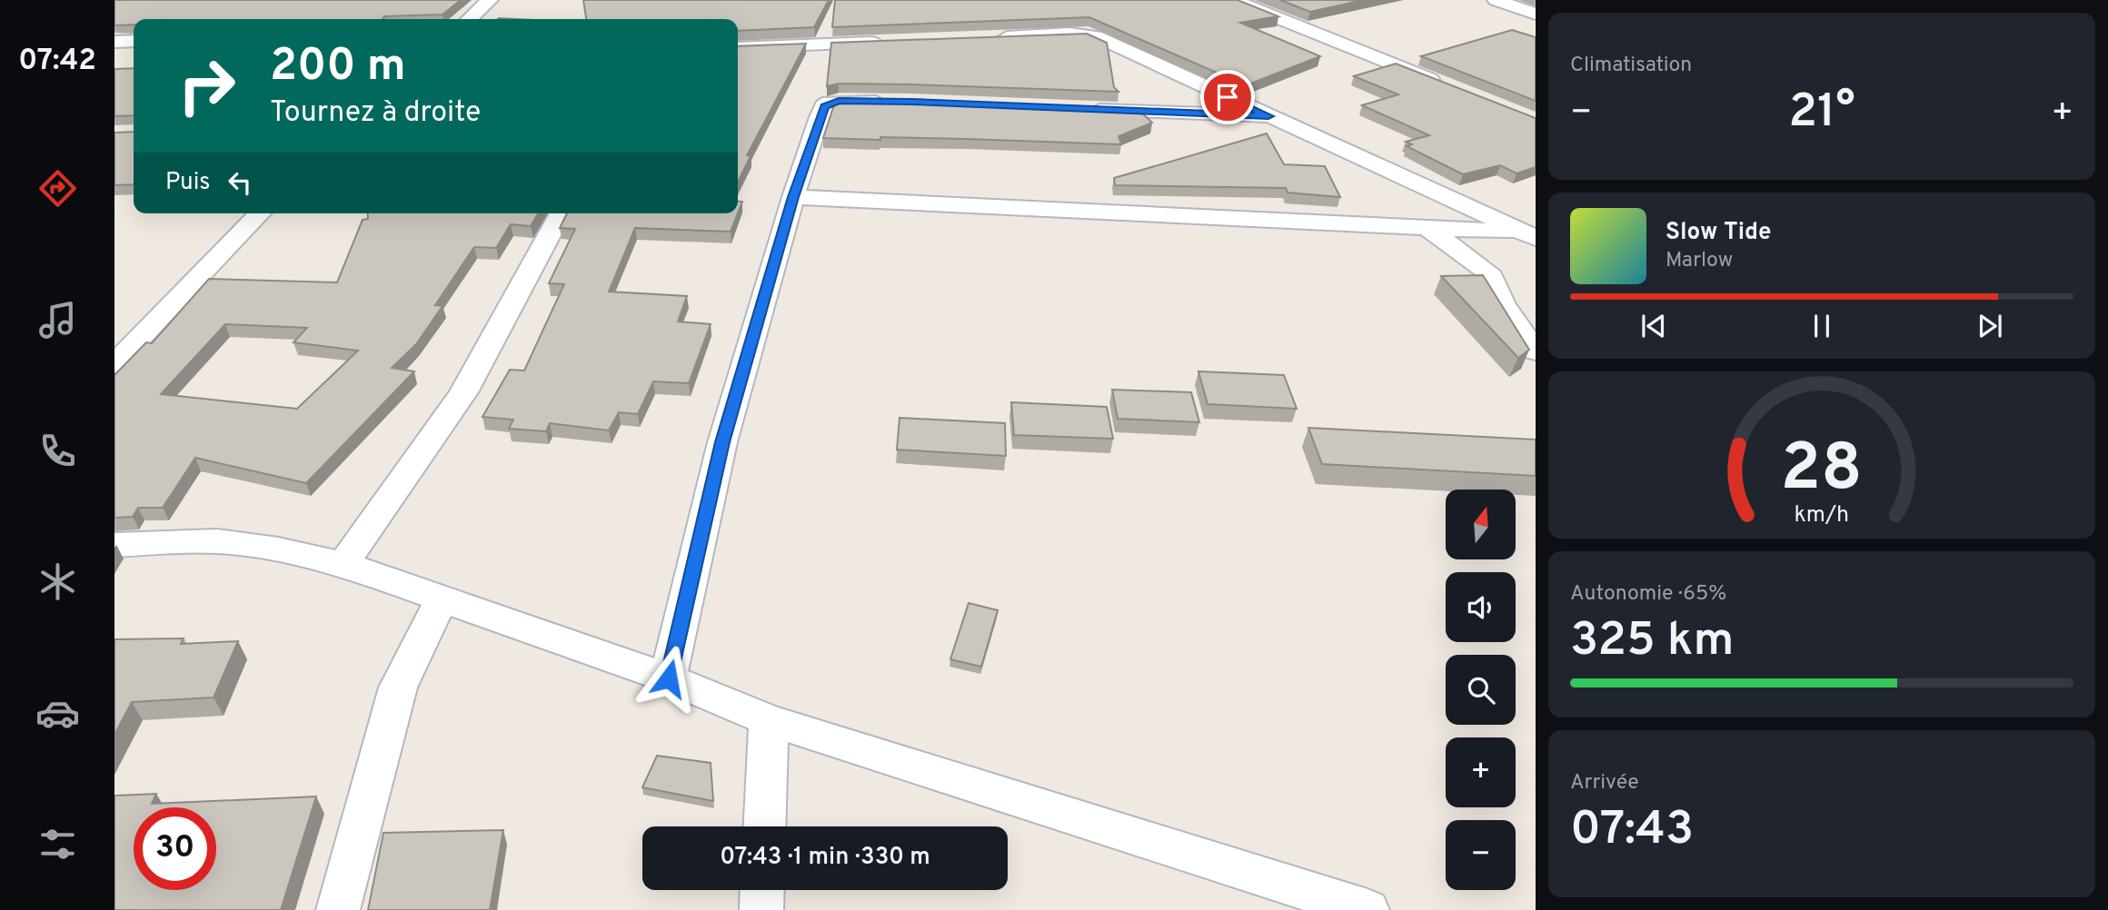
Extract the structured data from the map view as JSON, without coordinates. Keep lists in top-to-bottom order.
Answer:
{
  "north": "top",
  "page": {
    "tabs": "07:42",
    "tile": [
      "Climatisation",
      ["Autonomie · 65%", "325 km"],
      ["Arrivée", "07:43"]
    ],
    "turn": ["200 m", "Tournez à droite"],
    "heat": ["−", "21°", "+"],
    "then": "Puis",
    "song": ["Slow Tide", "Marlow"],
    "map_buttons": ["+", "−"],
    "limit": "30",
    "trip": "07:43 · 1 min · 330 m",
    "gauge": ["28", "km/h"]
  }
}
